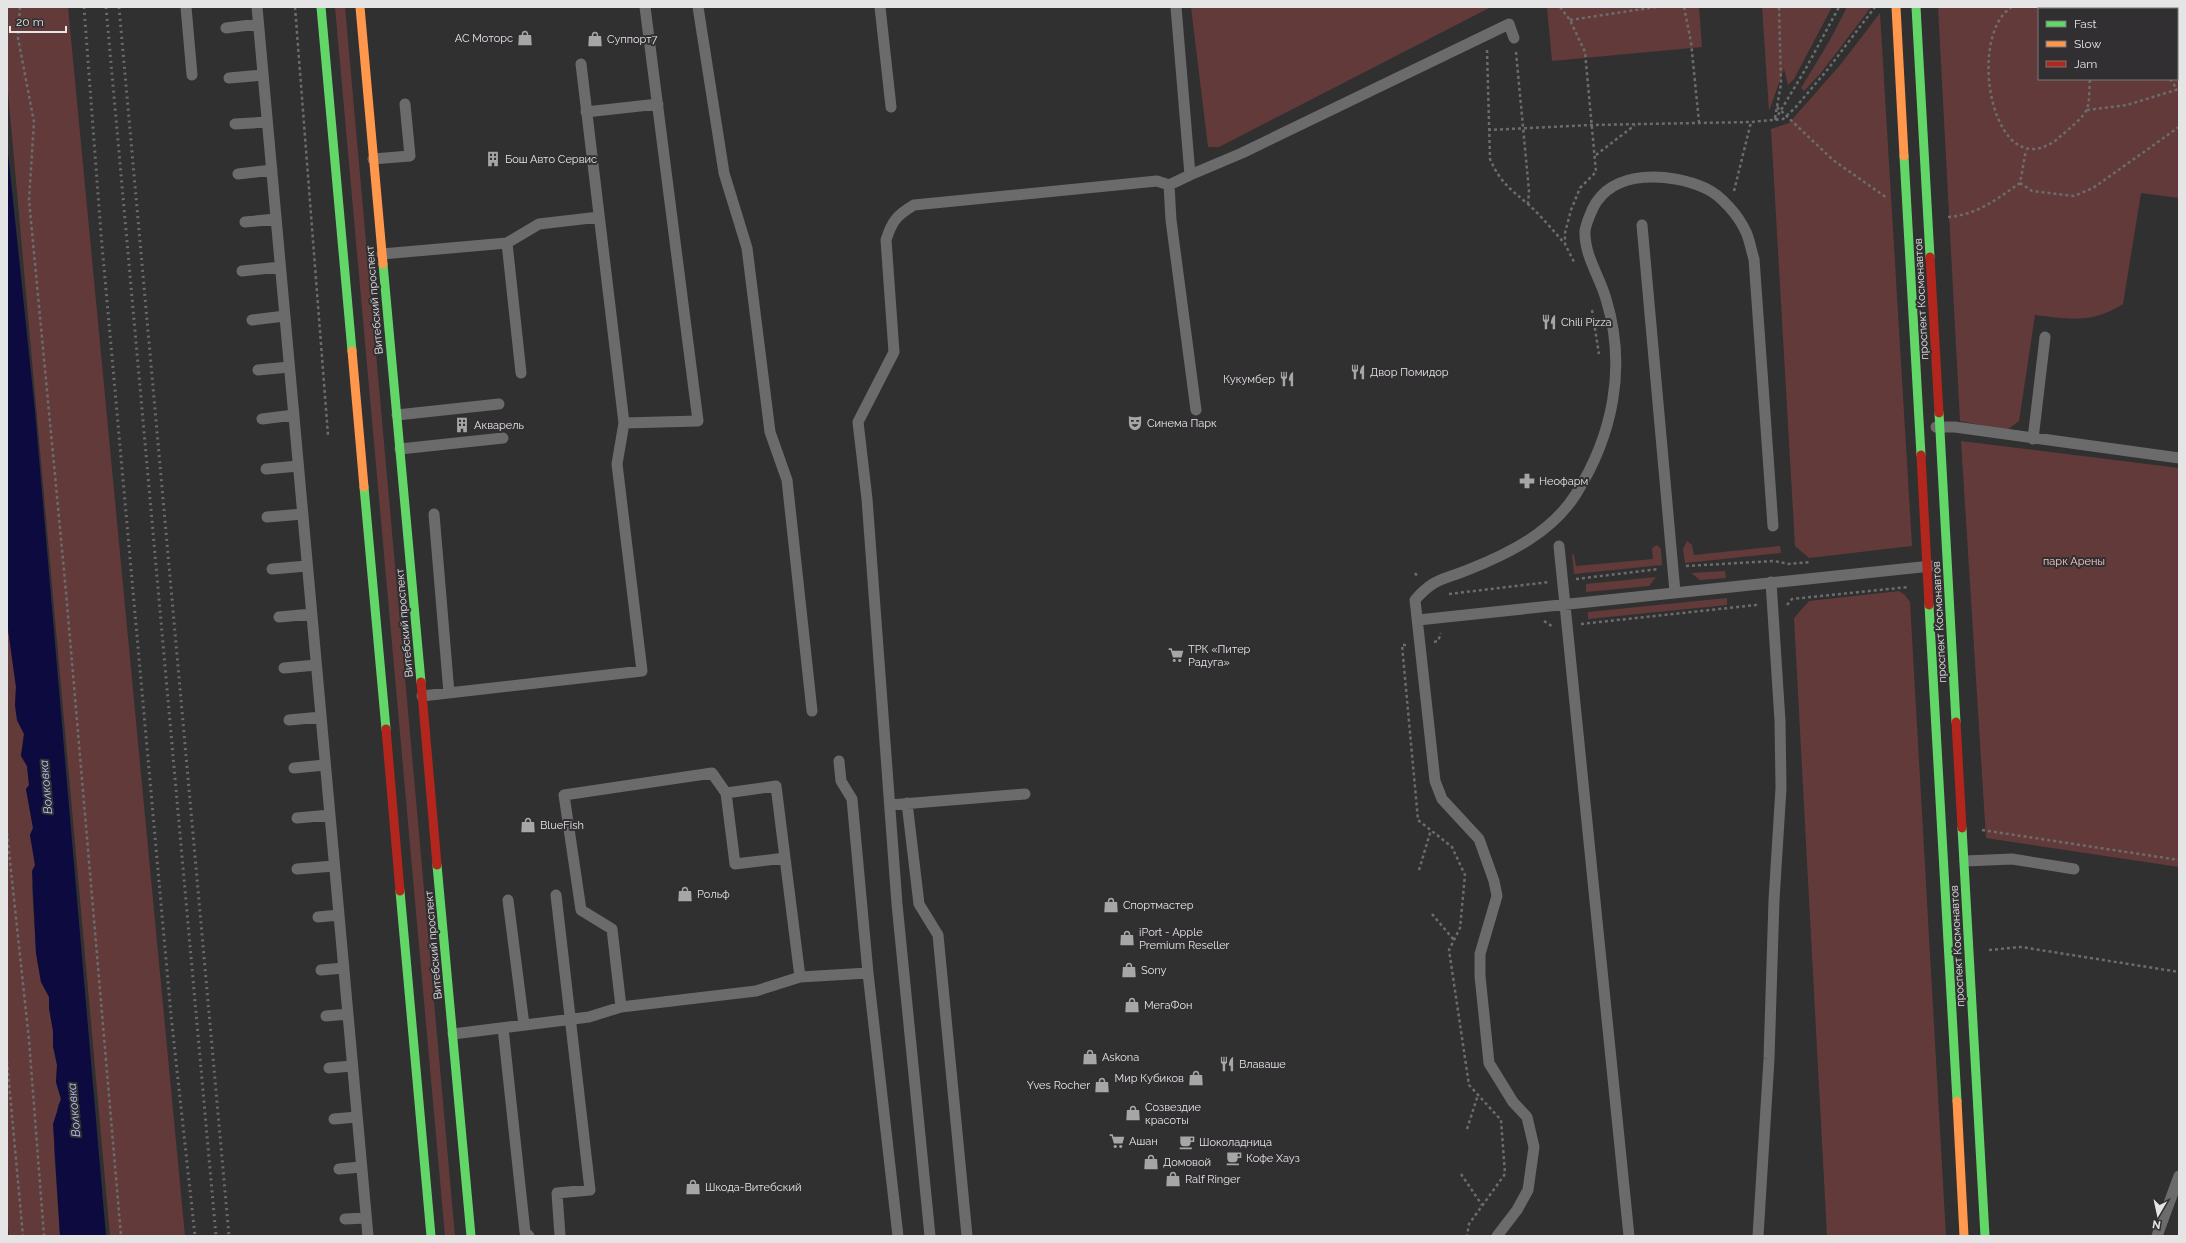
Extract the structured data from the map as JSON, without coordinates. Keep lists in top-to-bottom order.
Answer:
{
  "streets": {
    "main road": ["проспект Космонавтов", "Витебский проспект"]
  },
  "water": ["Волковка"],
  "parks": ["парк Арены"],
  "places": {
    "shop": [
      "АС Моторс",
      "Суппорт7",
      "BlueFish",
      "Рольф",
      "Спортмастер",
      "iPort - Apple Premium Reseller",
      "Sony",
      "МегаФон",
      "Askona",
      "Мир Кубиков",
      "Yves Rocher",
      "Созвездие красоты",
      "Домовой",
      "Ralf Ringer",
      "Шкода-Витебский"
    ],
    "building": ["Бош Авто Сервис", "Акварель"],
    "restaurant": [
      "Chili Pizza",
      "Двор Помидор",
      "Кукумбер",
      "Влаваше"
    ],
    "theatre": ["Синема Парк"],
    "pharmacy": ["Неофарм"],
    "supermarket": ["ТРК «Питер Радуга»", "Ашан"],
    "cafe": ["Шоколадница", "Кофе Хауз"]
  },
  "legend": ["Fast", "Slow", "Jam"],
  "scale_bar": "20 m",
  "north": "bottom"
}
